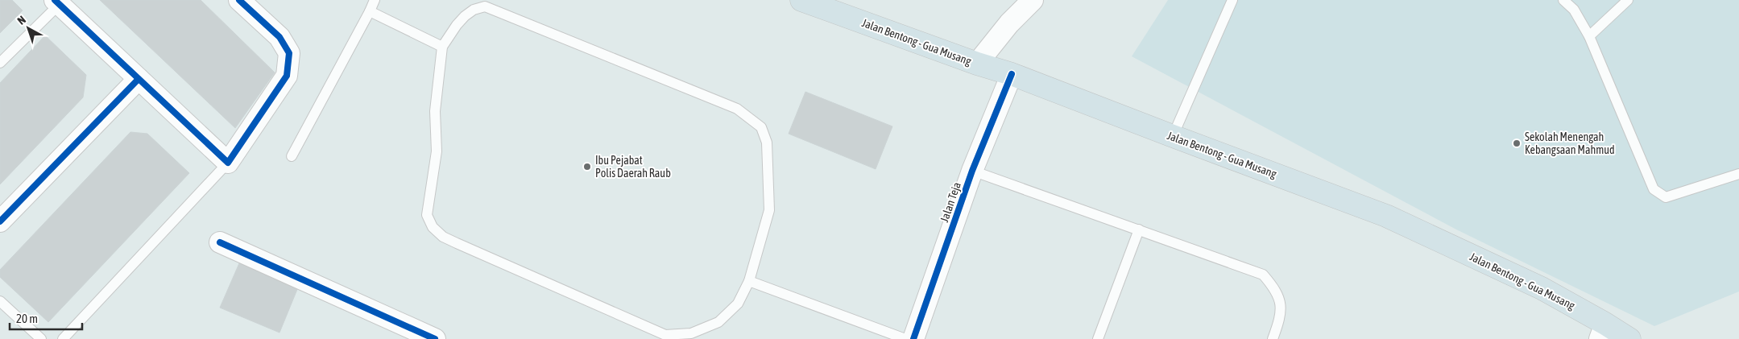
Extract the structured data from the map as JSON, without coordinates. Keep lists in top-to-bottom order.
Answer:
{
  "streets": {
    "main road": ["Jalan Bentong - Gua Musang"],
    "street": ["Jalan Teja"]
  },
  "crossings": [
    ["Jalan Bentong - Gua Musang", "Jalan Teja"]
  ],
  "places": ["Sekolah Menengah Kebangsaan Mahmud", "Ibu Pejabat Polis Daerah Raub"],
  "scale_bar": "20 m",
  "north": "top left"
}
